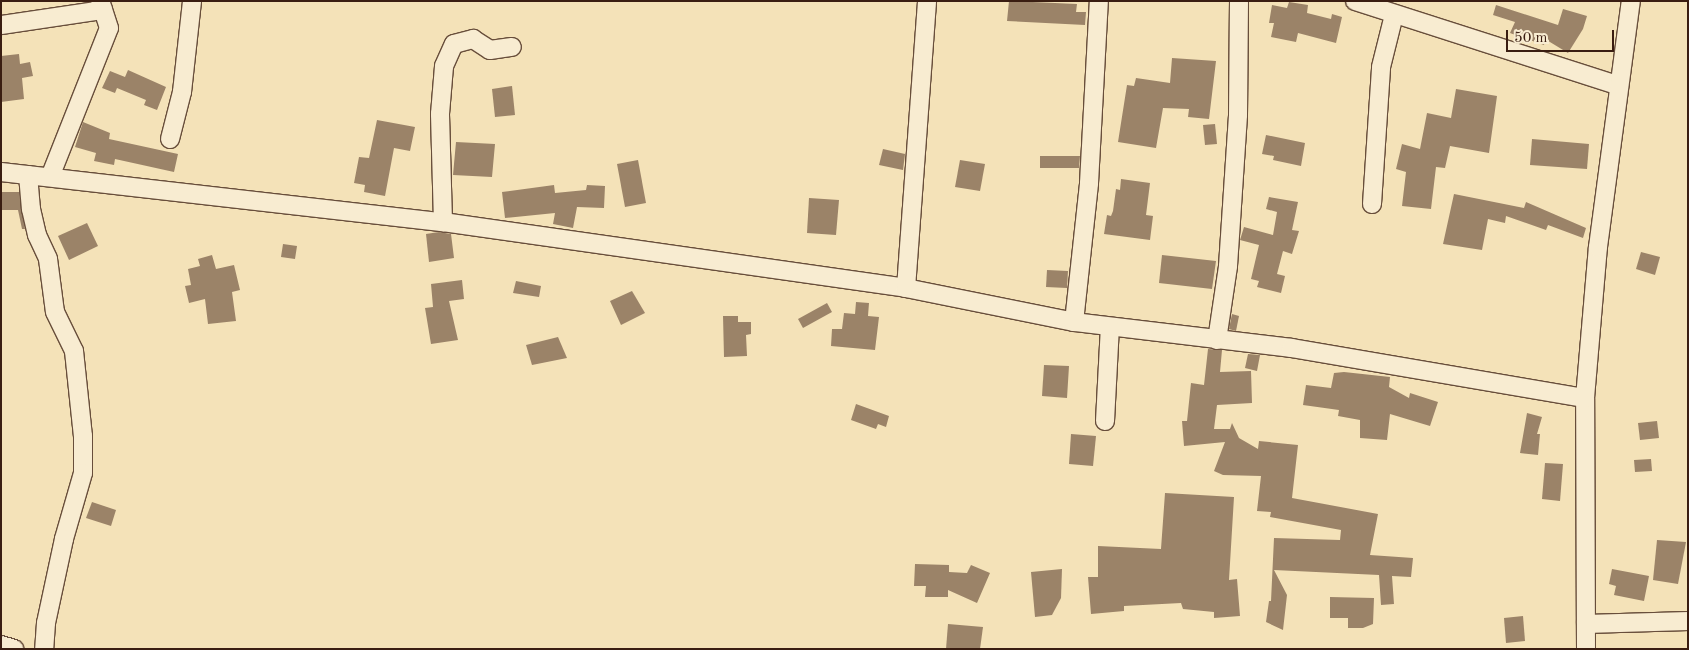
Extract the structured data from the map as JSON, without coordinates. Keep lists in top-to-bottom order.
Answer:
{
  "scale_bar": "50 m"
}
